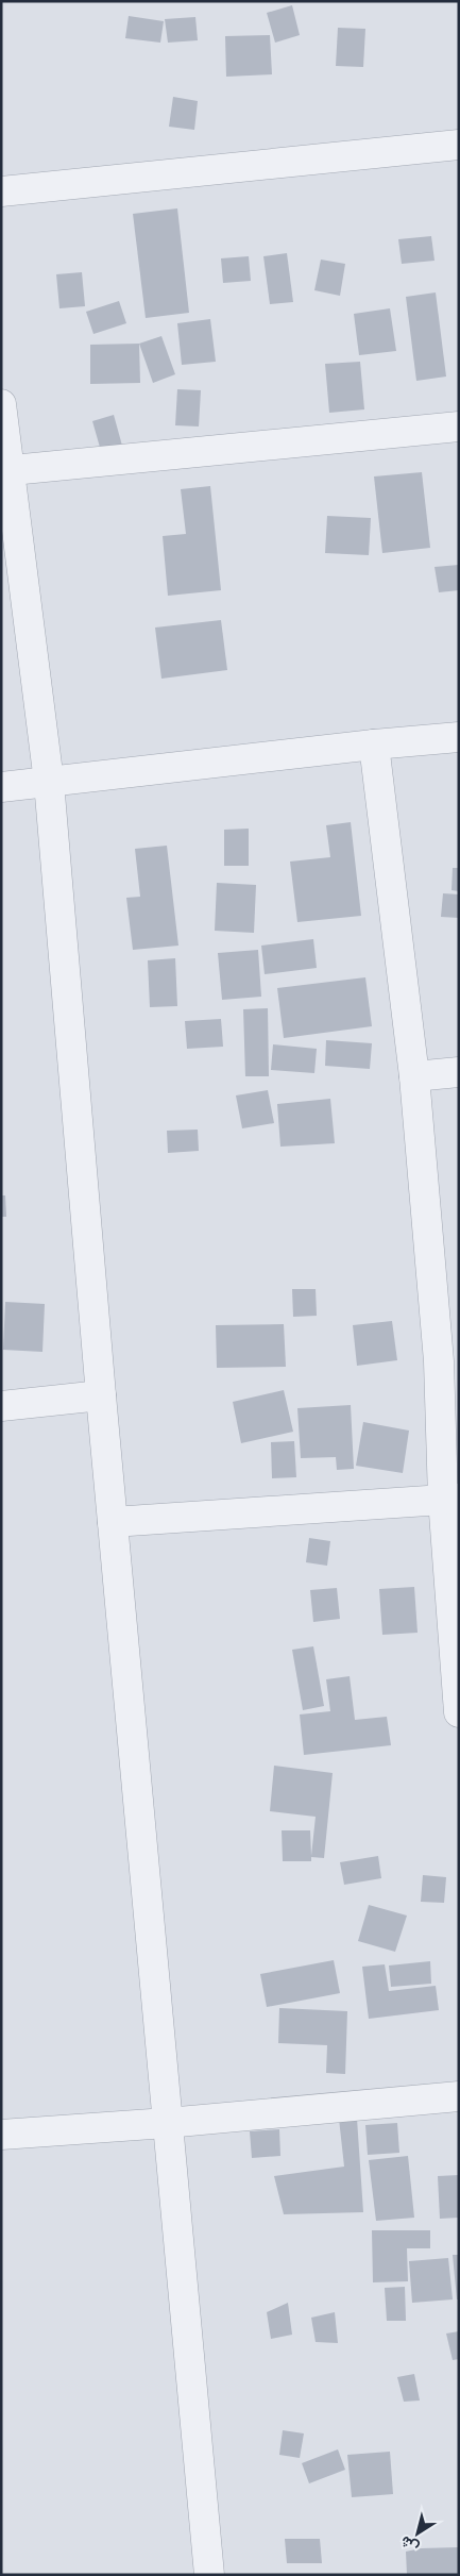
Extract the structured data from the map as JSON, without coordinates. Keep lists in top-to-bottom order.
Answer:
{
  "north": "bottom left"
}
